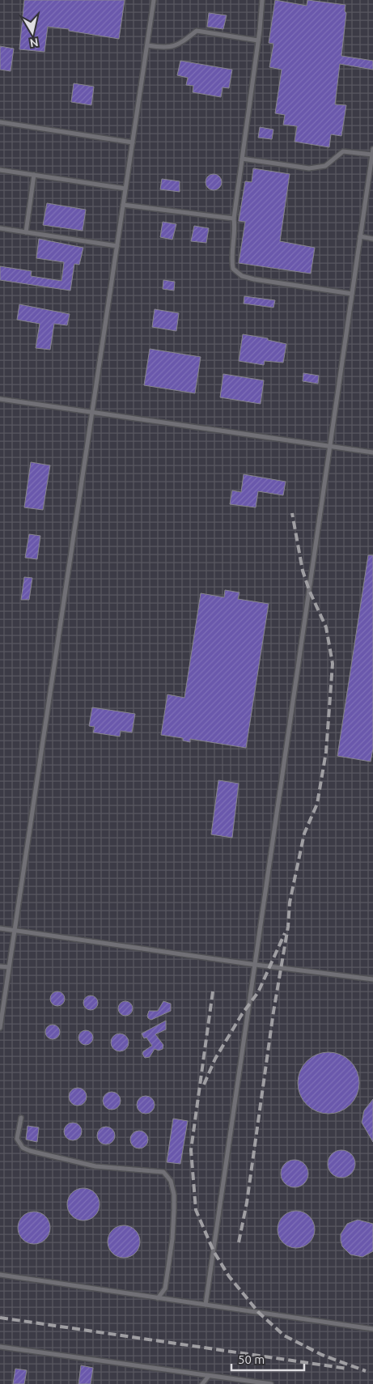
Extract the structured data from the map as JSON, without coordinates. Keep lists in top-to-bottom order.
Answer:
{
  "scale_bar": "50 m",
  "north": "bottom"
}
